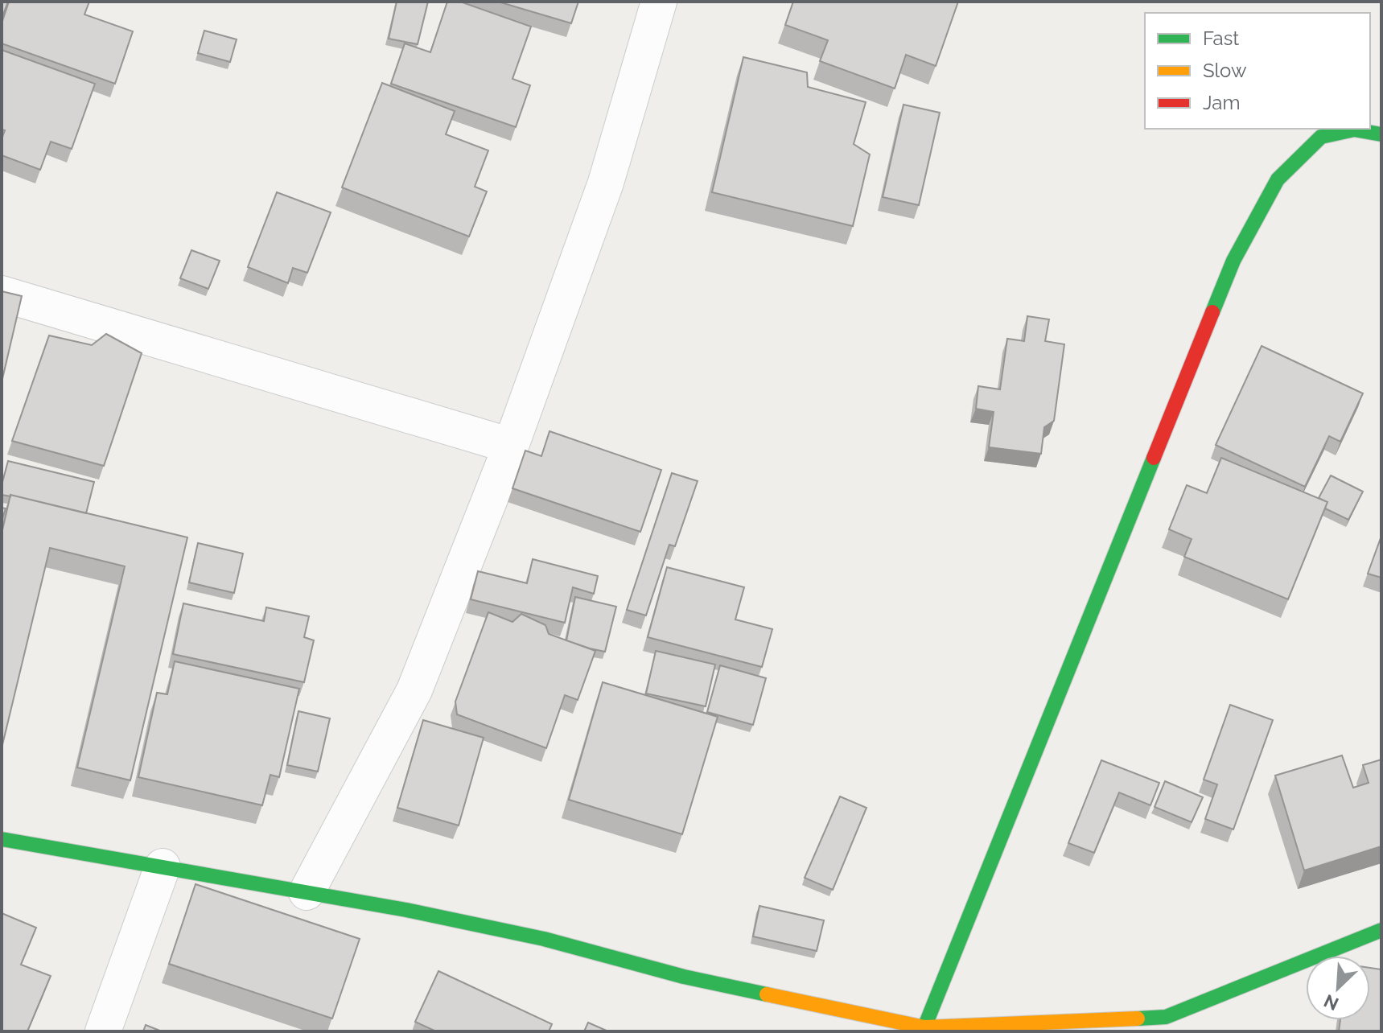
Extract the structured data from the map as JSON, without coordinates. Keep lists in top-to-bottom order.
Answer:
{
  "legend": ["Fast", "Slow", "Jam"],
  "north": "bottom left"
}
